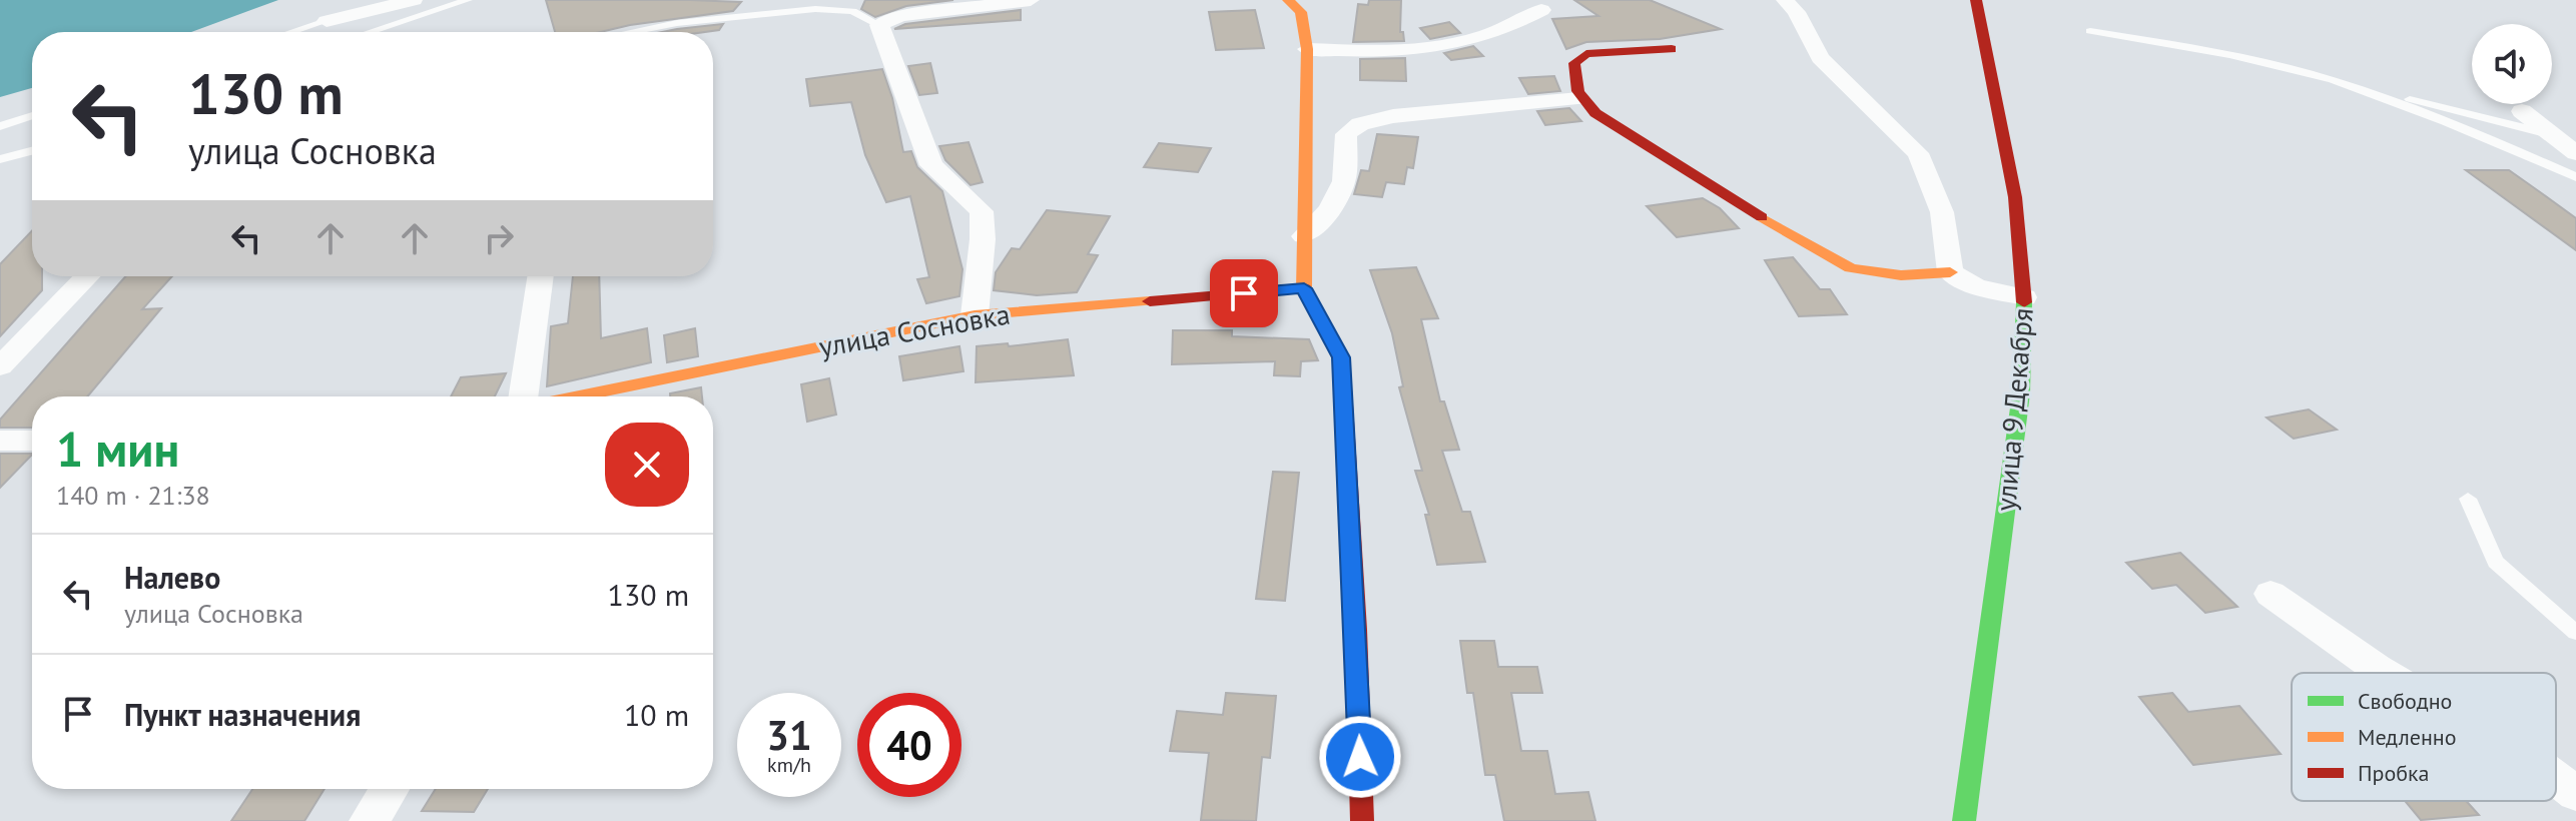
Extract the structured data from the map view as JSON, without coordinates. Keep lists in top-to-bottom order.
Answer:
{
  "streets": {
    "street": ["улица Сосновка", "улица 9 Декабря"]
  },
  "legend": ["Свободно", "Медленно", "Пробка"],
  "page": {
    "turn": ["130 m", "улица Сосновка"],
    "heading": ["1 мин", "140 m · 21:38"],
    "list": [
      {
        "name": "Налево",
        "note": "улица Сосновка",
        "value": "130 m"
      },
      {
        "name": "Пункт назначения",
        "value": "10 m"
      }
    ],
    "speed": "31 km/h",
    "limit": "40"
  }
}
